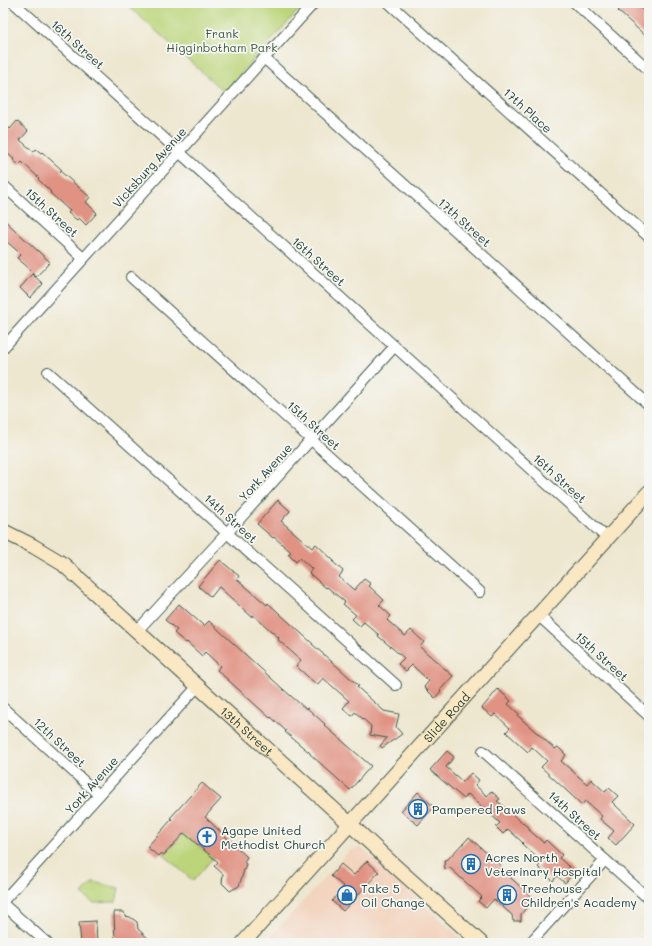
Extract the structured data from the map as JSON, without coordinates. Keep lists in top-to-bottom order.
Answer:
{
  "streets": {
    "street": [
      "16th Street",
      "17th Place",
      "Vicksburg Avenue",
      "15th Street",
      "17th Street",
      "York Avenue",
      "14th Street",
      "Slide Road",
      "13th Street",
      "12th Street"
    ]
  },
  "crossings": [
    ["16th Street", "Vicksburg Avenue"],
    ["16th Street", "York Avenue"],
    ["16th Street", "Slide Road"],
    ["Vicksburg Avenue", "15th Street"],
    ["Vicksburg Avenue", "17th Street"],
    ["15th Street", "York Avenue"],
    ["15th Street", "Slide Road"],
    ["York Avenue", "14th Street"],
    ["York Avenue", "13th Street"],
    ["York Avenue", "12th Street"],
    ["Slide Road", "13th Street"]
  ],
  "parks": ["Frank Higginbotham Park"],
  "places": {
    "building": ["Pampered Paws", "Acres North Veterinary Hospital", "Treehouse Children's Academy"],
    "church": ["Agape United Methodist Church"],
    "shop": ["Take 5 Oil Change"]
  }
}
